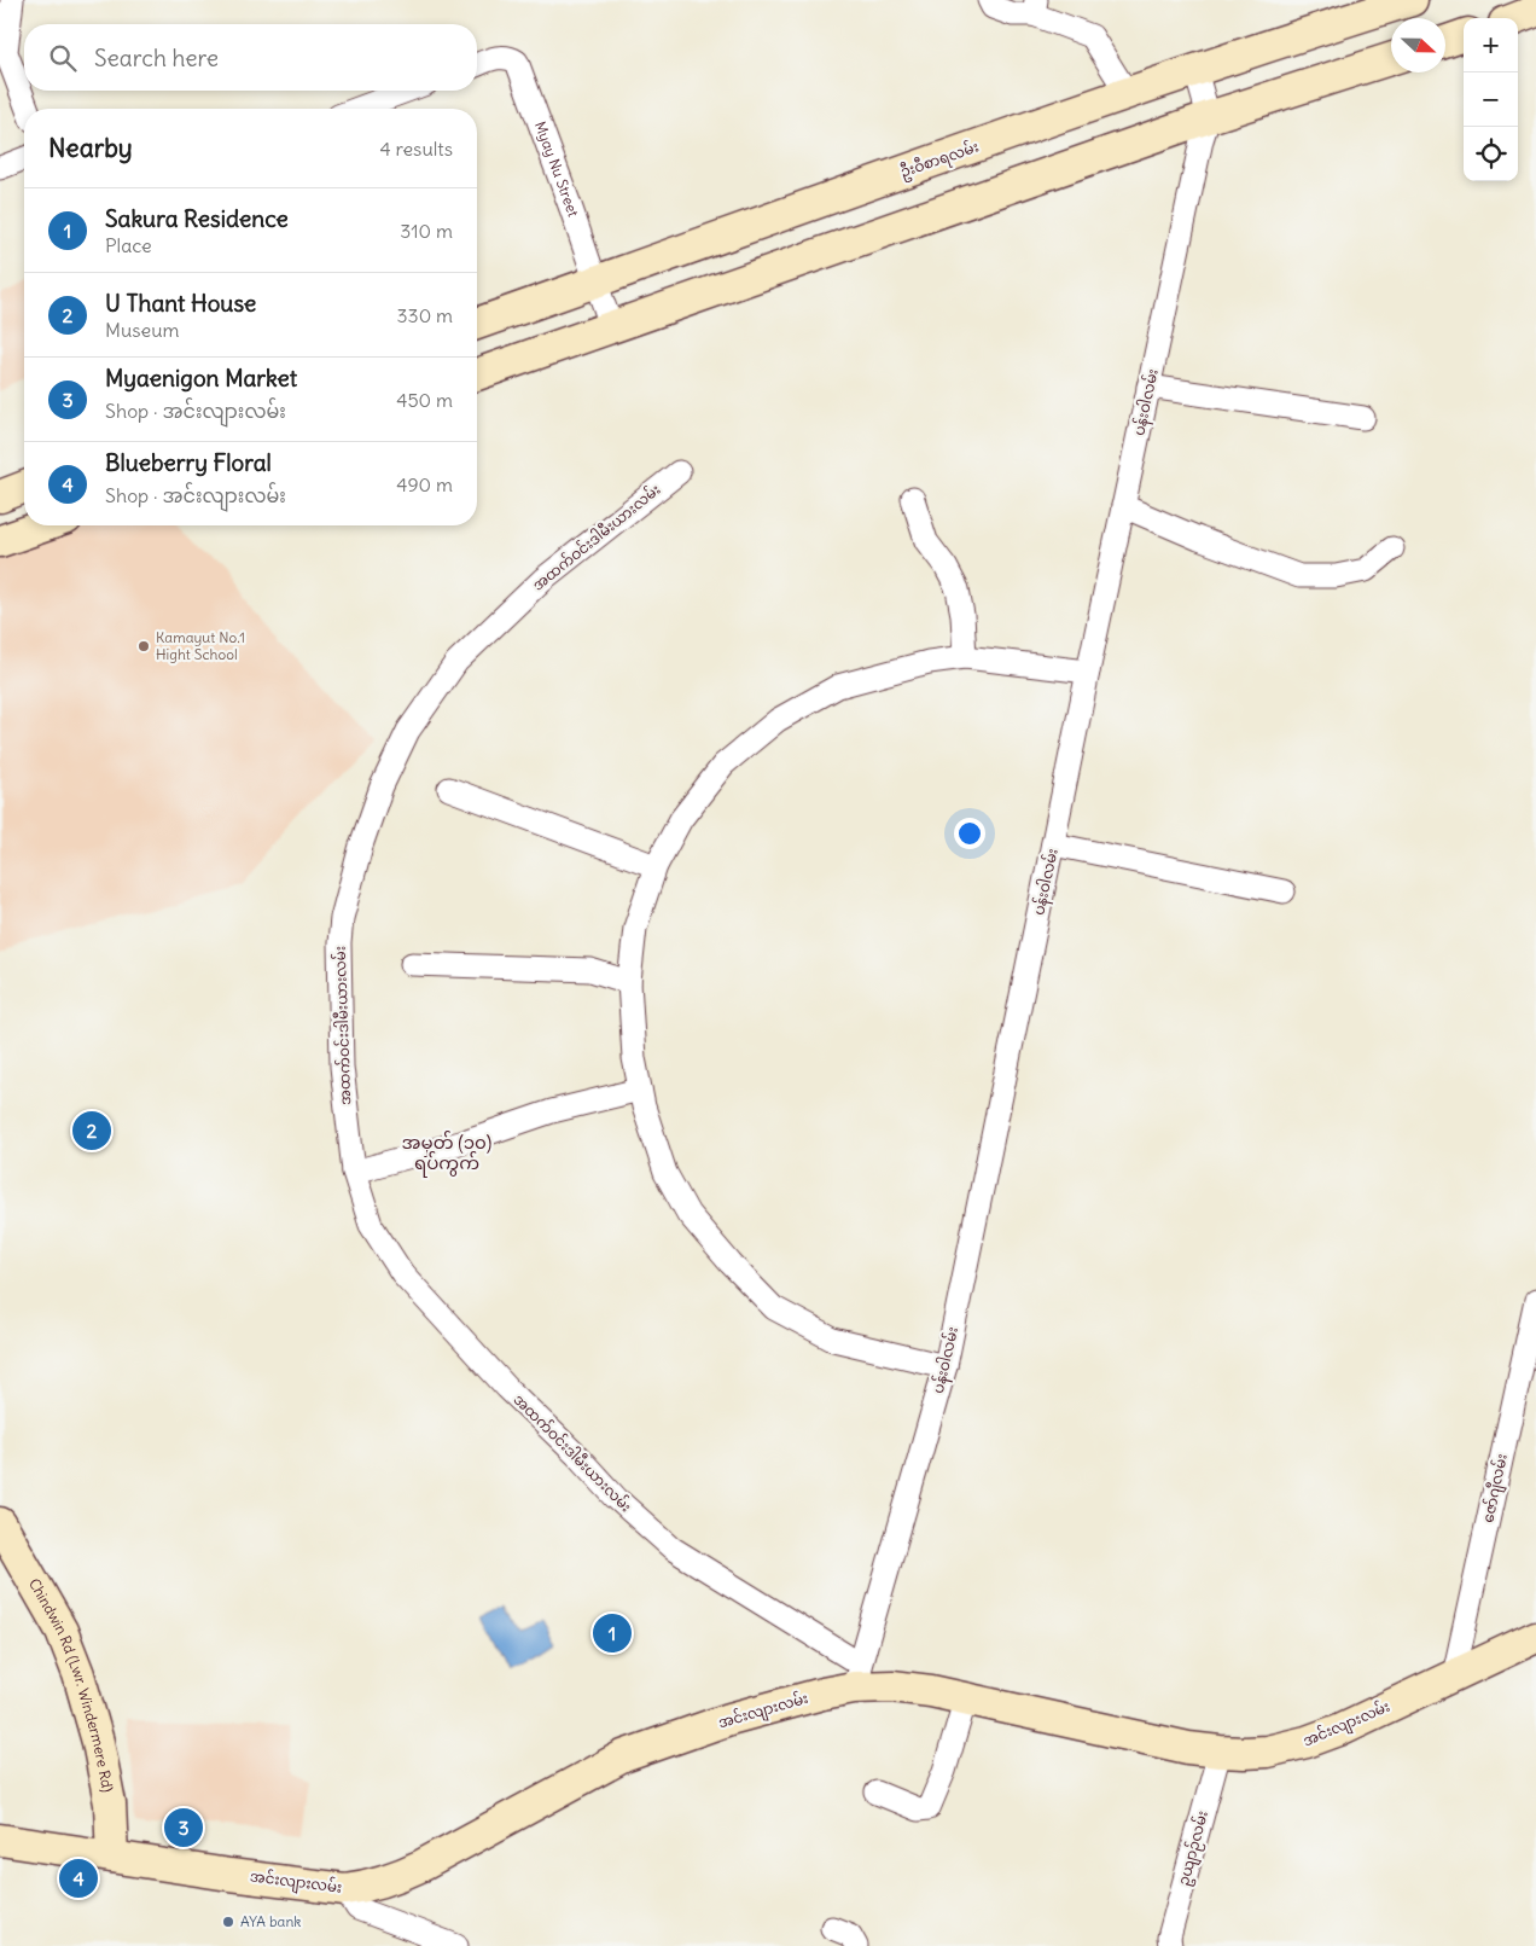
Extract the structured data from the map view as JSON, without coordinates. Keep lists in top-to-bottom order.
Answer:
{
  "streets": {
    "main road": ["ဦးဝီစာရလမ်း", "Chindwin Rd (Lwr. Windermere Rd)", "အင်းလျားလမ်း"],
    "street": [
      "Myay Nu Street",
      "ပန်းဝါလမ်း",
      "အထက်ဝင်းဒါမီးယားလမ်း",
      "ဇော်ဂျီလမ်း",
      "ဥယျာဉ်လမ်း"
    ]
  },
  "crossings": [
    ["ဦးဝီစာရလမ်း", "Myay Nu Street"],
    ["ပန်းဝါလမ်း", "အထက်ဝင်းဒါမီးယားလမ်း"],
    ["ပန်းဝါလမ်း", "အင်းလျားလမ်း"],
    ["အထက်ဝင်းဒါမီးယားလမ်း", "အင်းလျားလမ်း"],
    ["ဇော်ဂျီလမ်း", "အင်းလျားလမ်း"],
    ["Chindwin Rd (Lwr. Windermere Rd)", "အင်းလျားလမ်း"],
    ["အင်းလျားလမ်း", "ဥယျာဉ်လမ်း"]
  ],
  "districts": ["အမှတ် (၁၀) ရပ်ကွက်"],
  "places": ["Kamayut No.1 Hight School", "AYA bank"],
  "north": "right",
  "page": {
    "map_buttons": ["+", "−"],
    "search": "Search here",
    "heading": ["Nearby", "4 results"],
    "list": [
      {
        "mark": "1",
        "name": "Sakura Residence",
        "note": "Place",
        "value": "310 m"
      },
      {
        "mark": "2",
        "name": "U Thant House",
        "note": "Museum",
        "value": "330 m"
      },
      {
        "mark": "3",
        "name": "Myaenigon Market",
        "note": "Shop · အင်းလျားလမ်း",
        "value": "450 m"
      },
      {
        "mark": "4",
        "name": "Blueberry Floral",
        "note": "Shop · အင်းလျားလမ်း",
        "value": "490 m"
      }
    ],
    "pins": [
      "2",
      "1",
      "3",
      "4"
    ]
  }
}
